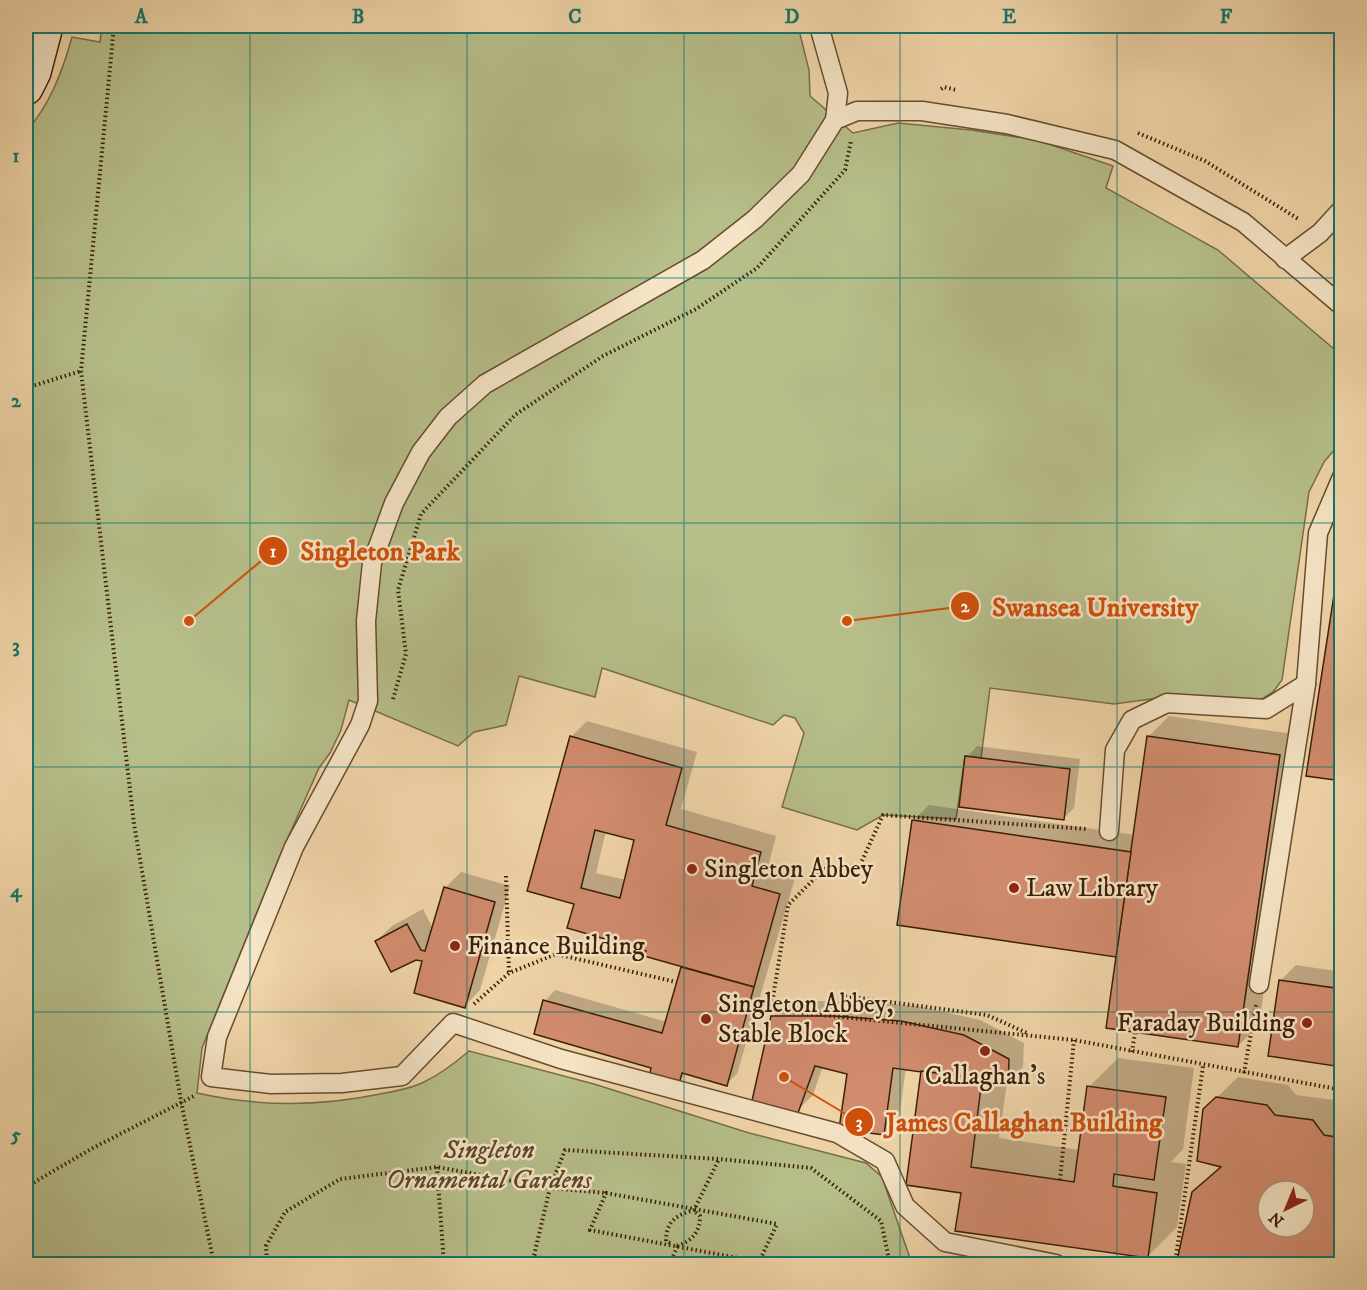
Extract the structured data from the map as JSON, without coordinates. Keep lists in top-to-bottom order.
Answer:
{
  "parks": ["Singleton Ornamental Gardens"],
  "places": [
    "Singleton Park",
    "Swansea University",
    "Singleton Abbey",
    "Law Library",
    "Finance Building",
    "Singleton Abbey, Stable Block",
    "Faraday Building",
    "Callaghan's",
    "James Callaghan Building"
  ],
  "north": "bottom left",
  "grid": {
    "columns": [
      "A",
      "B",
      "C",
      "D",
      "E",
      "F"
    ],
    "rows": [
      "1",
      "2",
      "3",
      "4",
      "5"
    ]
  }
}
